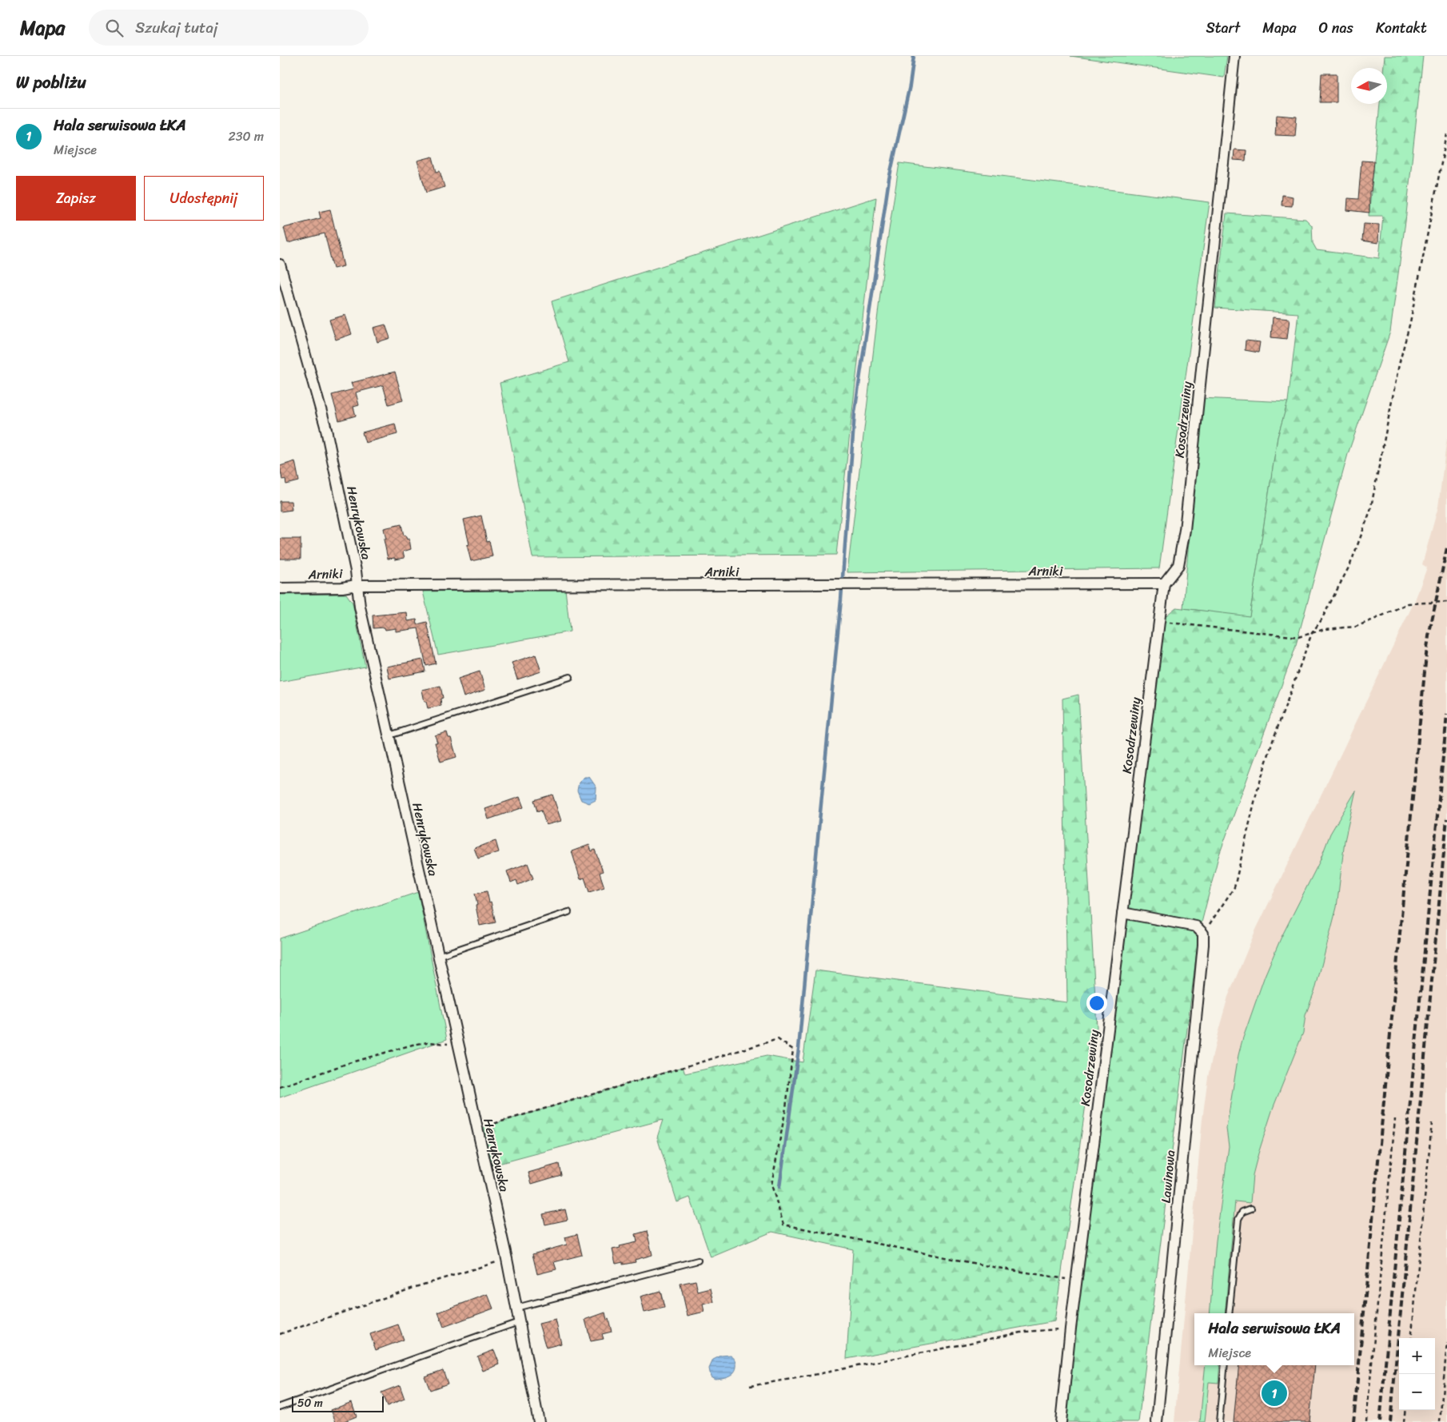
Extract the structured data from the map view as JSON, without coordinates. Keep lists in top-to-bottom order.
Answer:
{
  "streets": {
    "street": [
      "Kosodrzewiny",
      "Henrykowska",
      "Arniki",
      "Lawinowa"
    ]
  },
  "crossings": [
    ["Kosodrzewiny", "Arniki"],
    ["Henrykowska", "Arniki"]
  ],
  "scale_bar": "50 m",
  "north": "left",
  "page": {
    "header": "Mapa",
    "search": "Szukaj tutaj",
    "nav": [
      "Start",
      "Mapa",
      "O nas",
      "Kontakt"
    ],
    "heading": "W pobliżu",
    "list": [
      {
        "mark": "1",
        "name": "Hala serwisowa ŁKA",
        "note": "Miejsce",
        "value": "230 m"
      }
    ],
    "buttons": ["Zapisz", "Udostępnij"],
    "popup": ["Hala serwisowa ŁKA", "Miejsce"],
    "map_buttons": ["+", "−"],
    "pins": "1",
    "scale": "50 m"
  }
}
